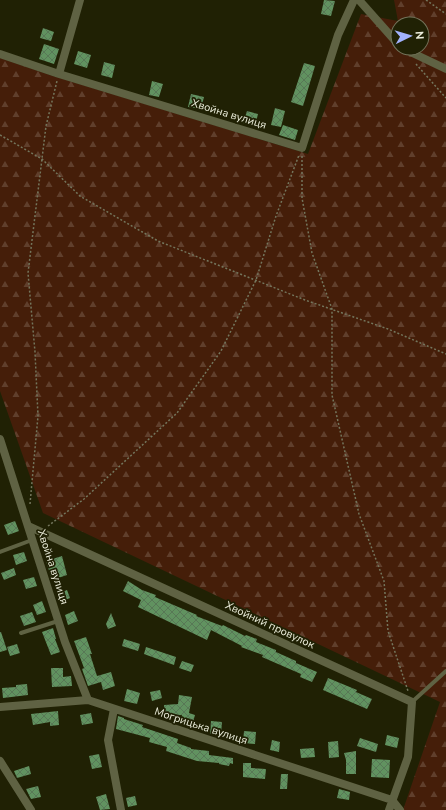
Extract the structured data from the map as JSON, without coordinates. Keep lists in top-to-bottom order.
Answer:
{
  "streets": {
    "street": ["Хвойна вулиця", "Хвойний провулок", "Могрицька вулиця"]
  },
  "crossings": [
    ["Хвойна вулиця", "Хвойний провулок"],
    ["Хвойна вулиця", "Могрицька вулиця"]
  ],
  "north": "right"
}
